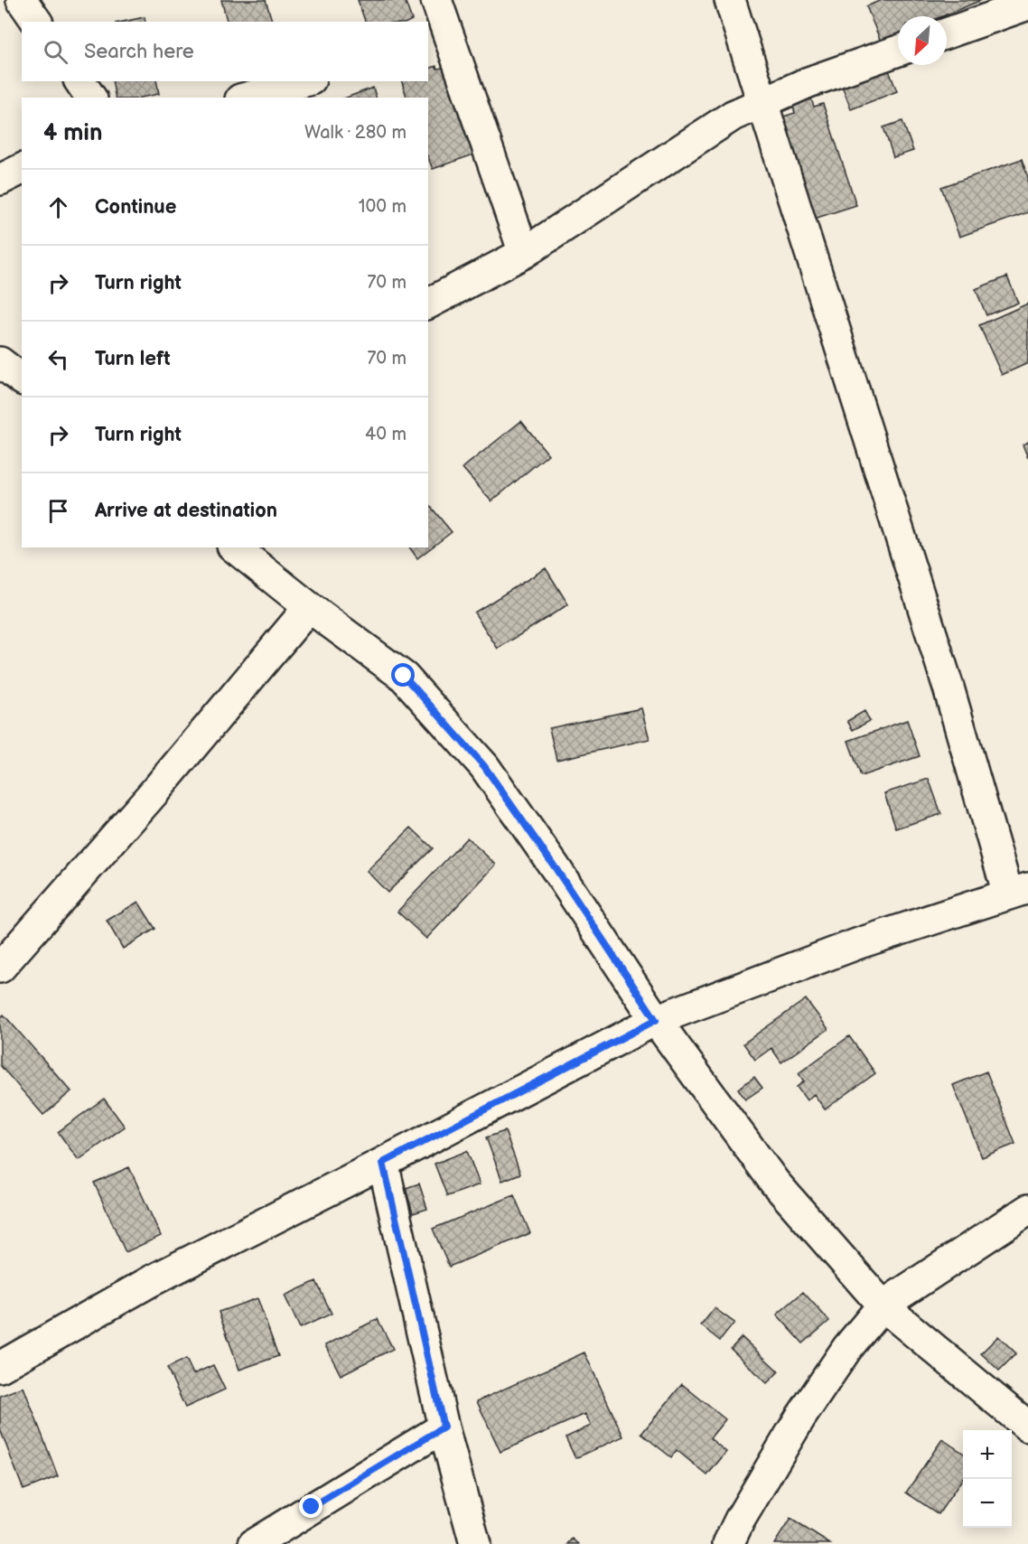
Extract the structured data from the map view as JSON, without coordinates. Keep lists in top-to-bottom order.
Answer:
{
  "north": "bottom left",
  "page": {
    "search": "Search here",
    "heading": ["4 min", "Walk · 280 m"],
    "list": [
      ["Continue", "100 m"],
      ["Turn right", "70 m"],
      ["Turn left", "70 m"],
      ["Turn right", "40 m"],
      "Arrive at destination"
    ],
    "map_buttons": ["+", "−"]
  }
}
